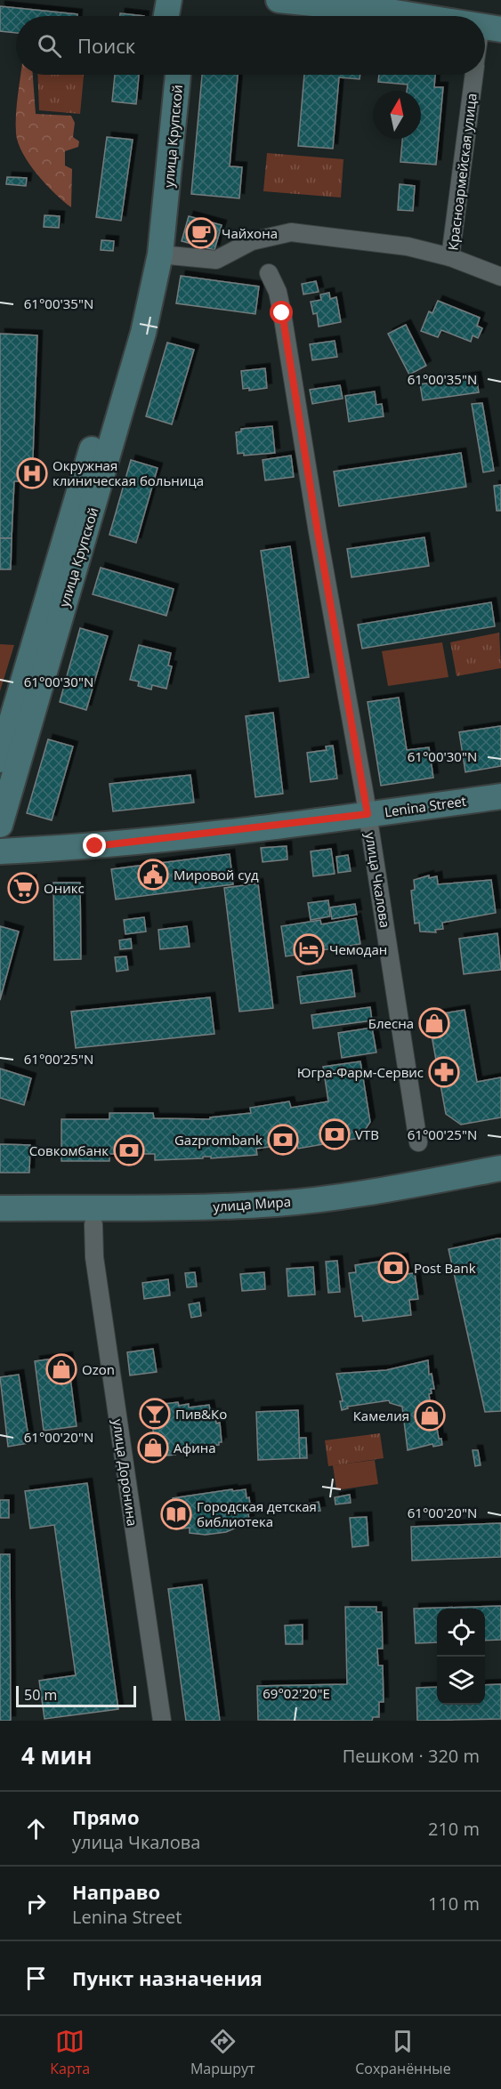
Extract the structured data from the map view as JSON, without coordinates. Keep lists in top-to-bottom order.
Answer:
{
  "streets": {
    "main road": ["улица Крупской", "Lenina Street", "улица Мира"],
    "street": ["Красноармейская улица", "улица Чкалова", "улица Доронина"]
  },
  "crossings": [
    ["Lenina Street", "улица Чкалова"],
    ["улица Мира", "улица Доронина"]
  ],
  "places": {
    "cafe": ["Чайхона"],
    "hospital": ["Окружная клиническая больница"],
    "public building": ["Мировой суд"],
    "supermarket": ["Оникс"],
    "hotel": ["Чемодан"],
    "shop": [
      "Блесна",
      "Ozon",
      "Камелия",
      "Афина"
    ],
    "pharmacy": ["Югра-Фарм-Сервис"],
    "bank": [
      "VTB",
      "Gazprombank",
      "Совкомбанк",
      "Post Bank"
    ],
    "bar": ["Пив&Ко"],
    "library": ["Городская детская библиотека"]
  },
  "scale_bar": "50 m",
  "north": "top",
  "page": {
    "search": "Поиск",
    "scale": "50 m",
    "heading": ["4 мин", "Пешком · 320 m"],
    "list": [
      ["Прямо", "улица Чкалова", "210 m"],
      ["Направо", "Lenina Street", "110 m"],
      "Пункт назначения"
    ],
    "nav": ["Карта", "Маршрут", "Сохранённые"]
  },
  "coordinates": [
    "61°00'35\"N",
    "61°00'30\"N",
    "61°00'25\"N",
    "61°00'20\"N",
    "69°02'20\"E"
  ]
}
